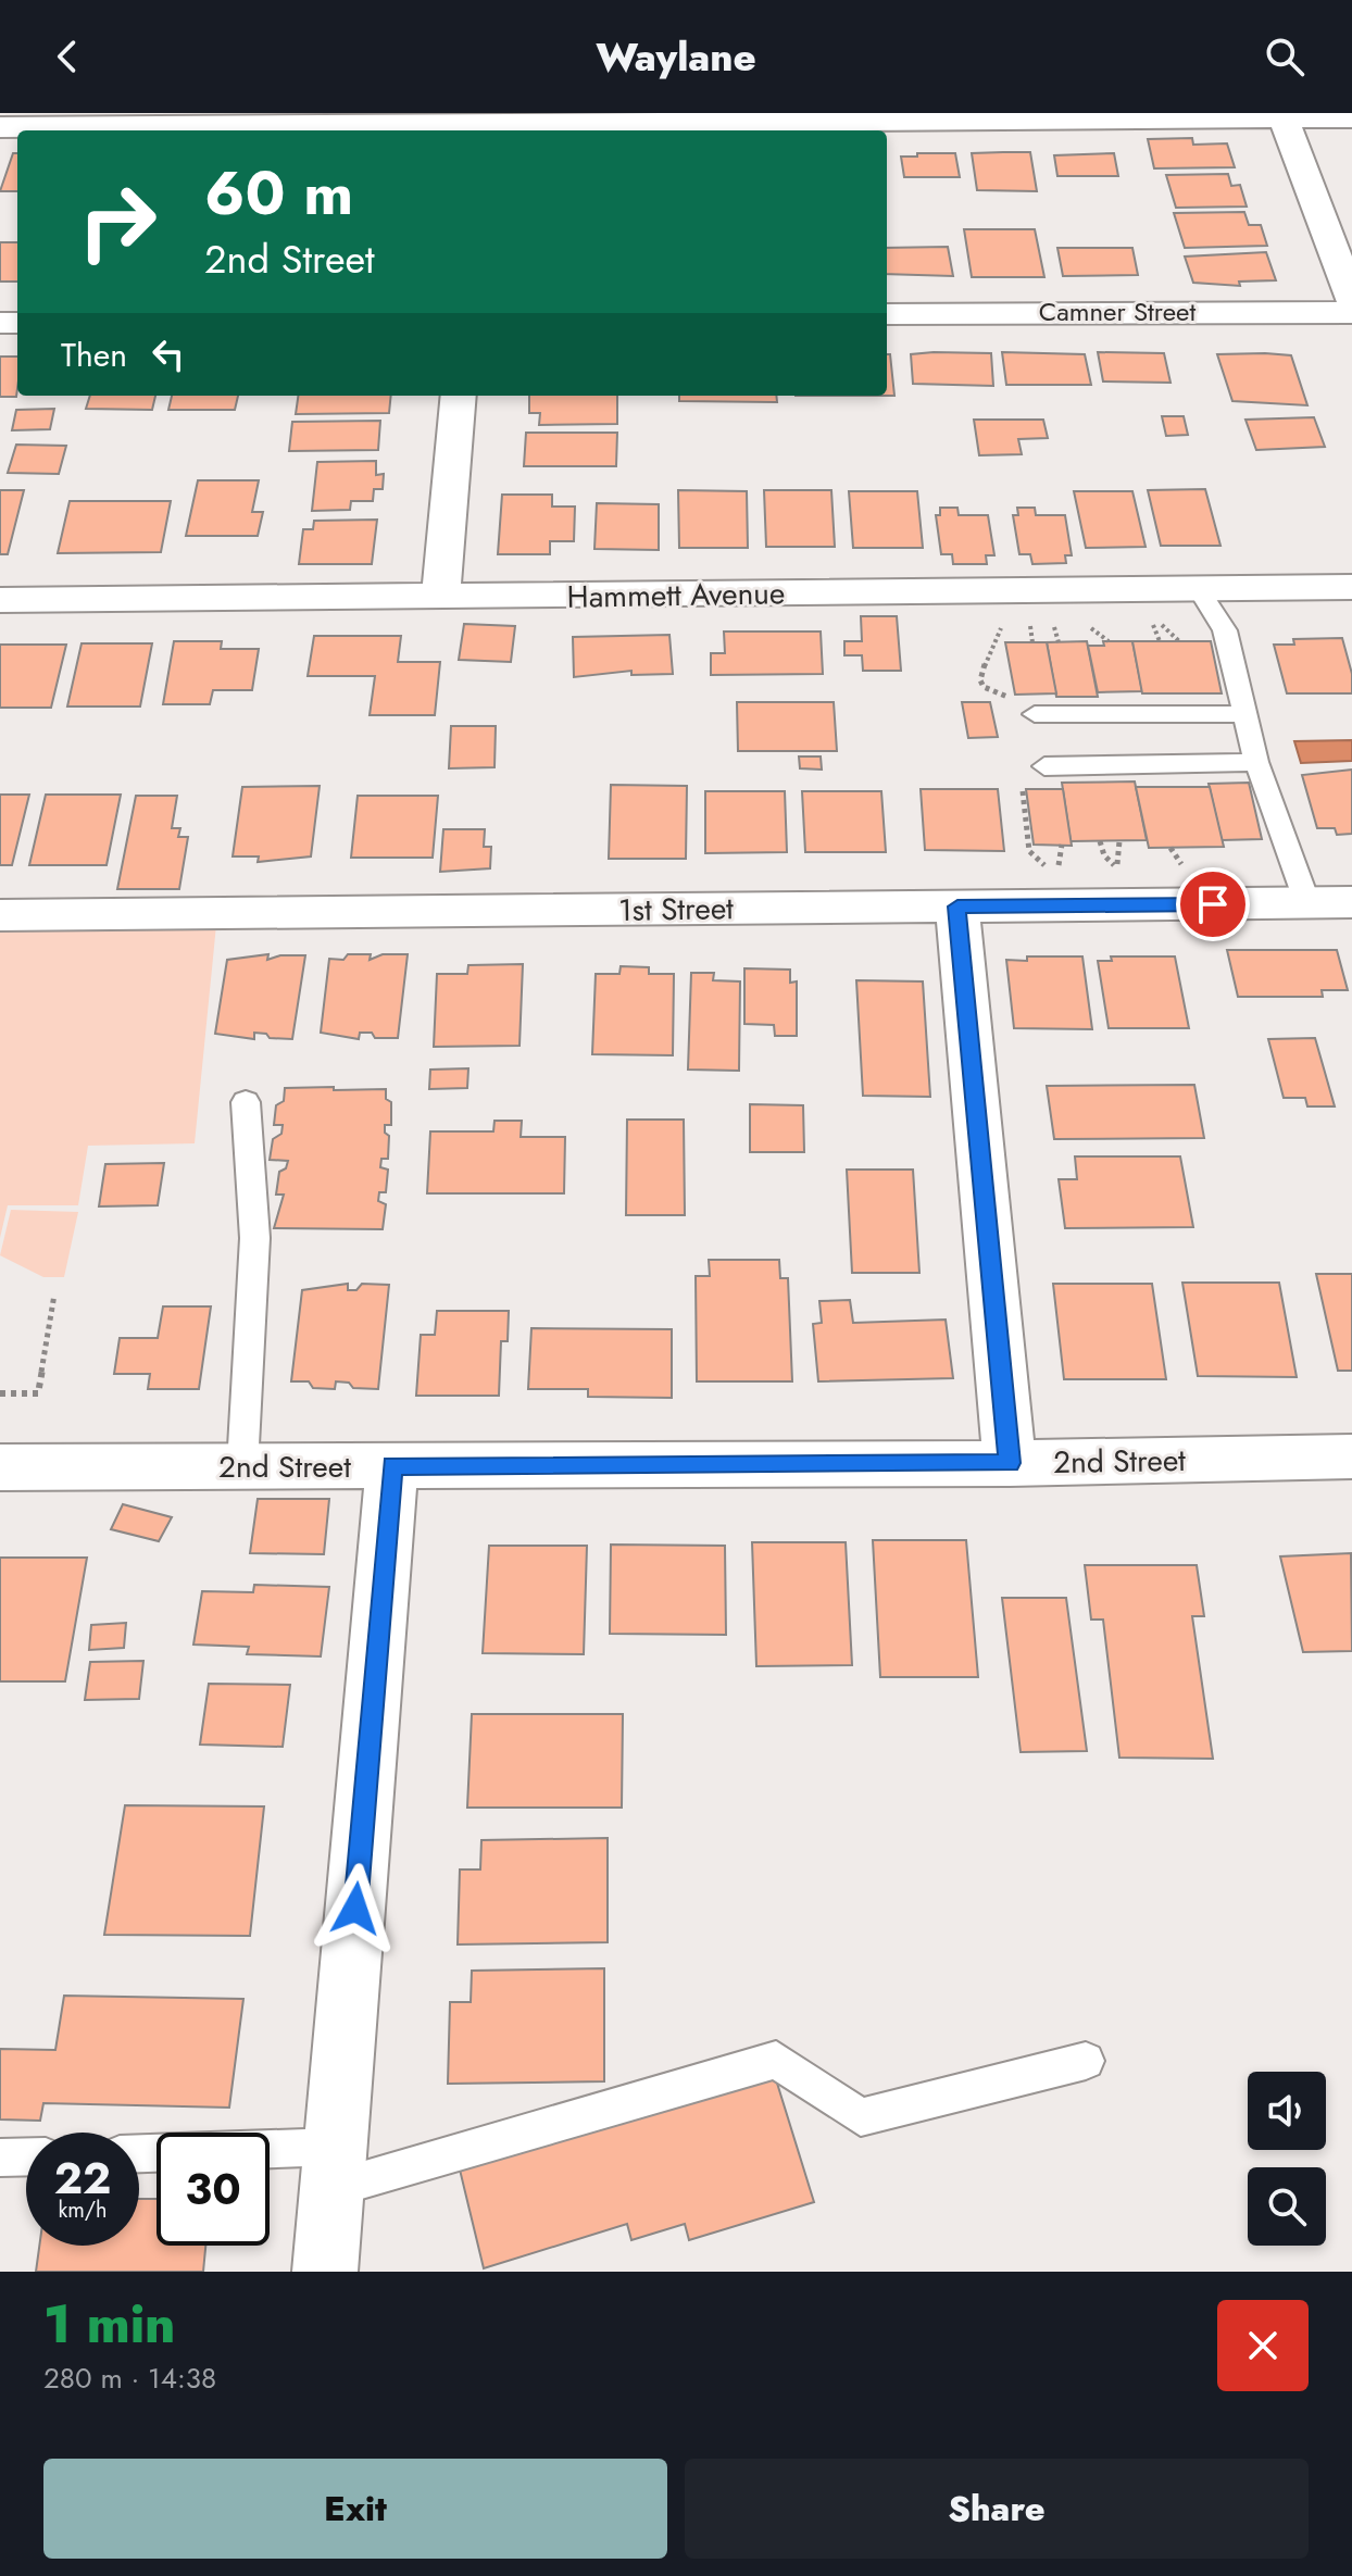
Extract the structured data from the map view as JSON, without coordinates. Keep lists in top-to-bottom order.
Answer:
{
  "streets": {
    "street": [
      "Camner Street",
      "Hammett Avenue",
      "1st Street",
      "2nd Street"
    ]
  },
  "page": {
    "header": "Waylane",
    "turn": ["60 m", "2nd Street"],
    "then": "Then",
    "speed": "22 km/h",
    "limit": "30",
    "heading": ["1 min", "280 m · 14:38"],
    "buttons": ["Exit", "Share"]
  }
}
